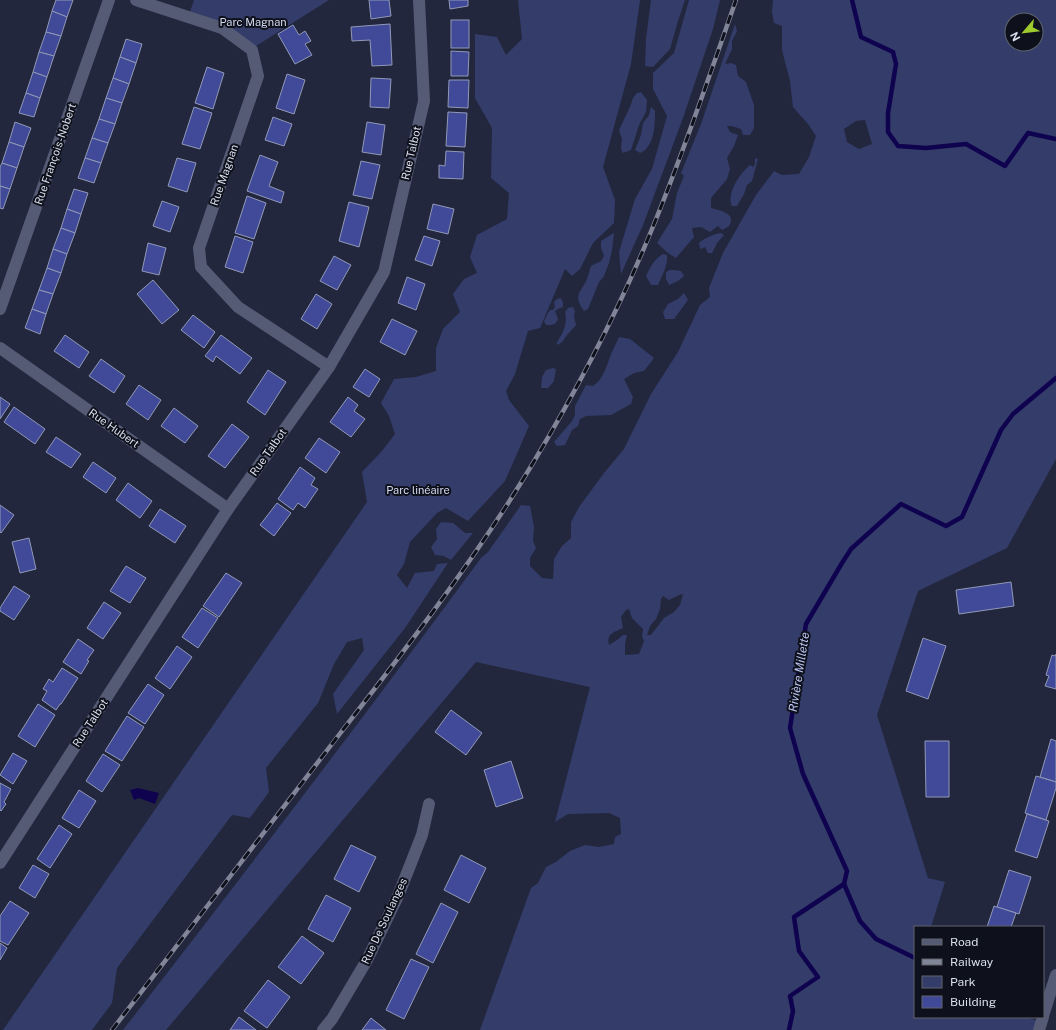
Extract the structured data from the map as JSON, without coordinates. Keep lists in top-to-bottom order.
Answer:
{
  "streets": {
    "street": [
      "Rue Talbot",
      "Rue François-Nobert",
      "Rue Magnan",
      "Rue Hubert",
      "Rue De Soulanges"
    ]
  },
  "crossings": [
    ["Rue Talbot", "Rue Magnan"],
    ["Rue Talbot", "Rue Hubert"]
  ],
  "water": ["Rivière Millette"],
  "parks": ["Parc Magnan", "Parc linéaire"],
  "legend": [
    "Road",
    "Railway",
    "Park",
    "Building"
  ],
  "north": "bottom left"
}
